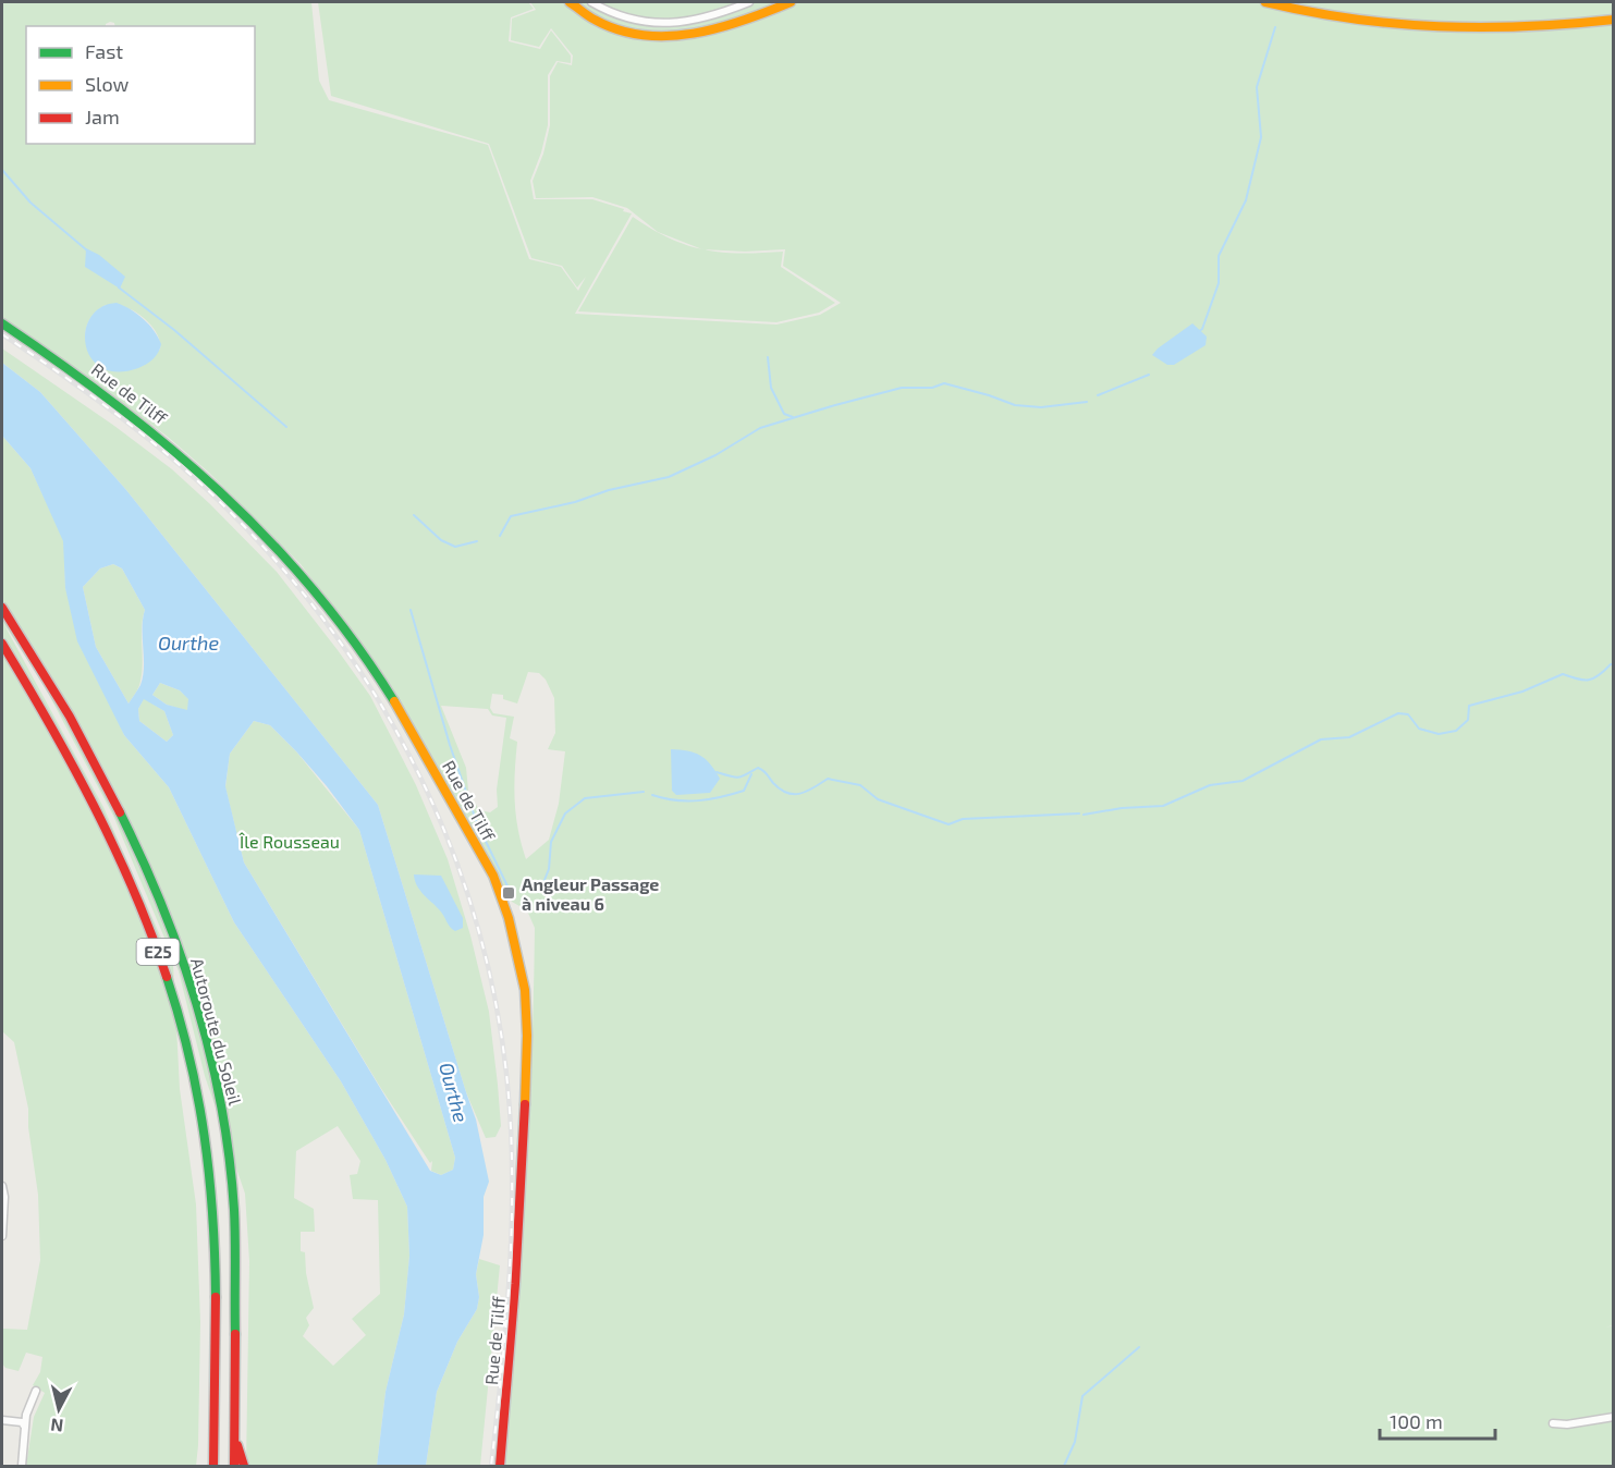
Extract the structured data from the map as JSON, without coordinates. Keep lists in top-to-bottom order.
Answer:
{
  "streets": {
    "main road": ["Rue de Tilff", "E25", "Autoroute du Soleil"]
  },
  "water": ["Ourthe"],
  "parks": ["Île Rousseau"],
  "places": {
    "transit": ["Angleur Passage à niveau 6"]
  },
  "legend": ["Fast", "Slow", "Jam"],
  "scale_bar": "100 m",
  "north": "bottom"
}
